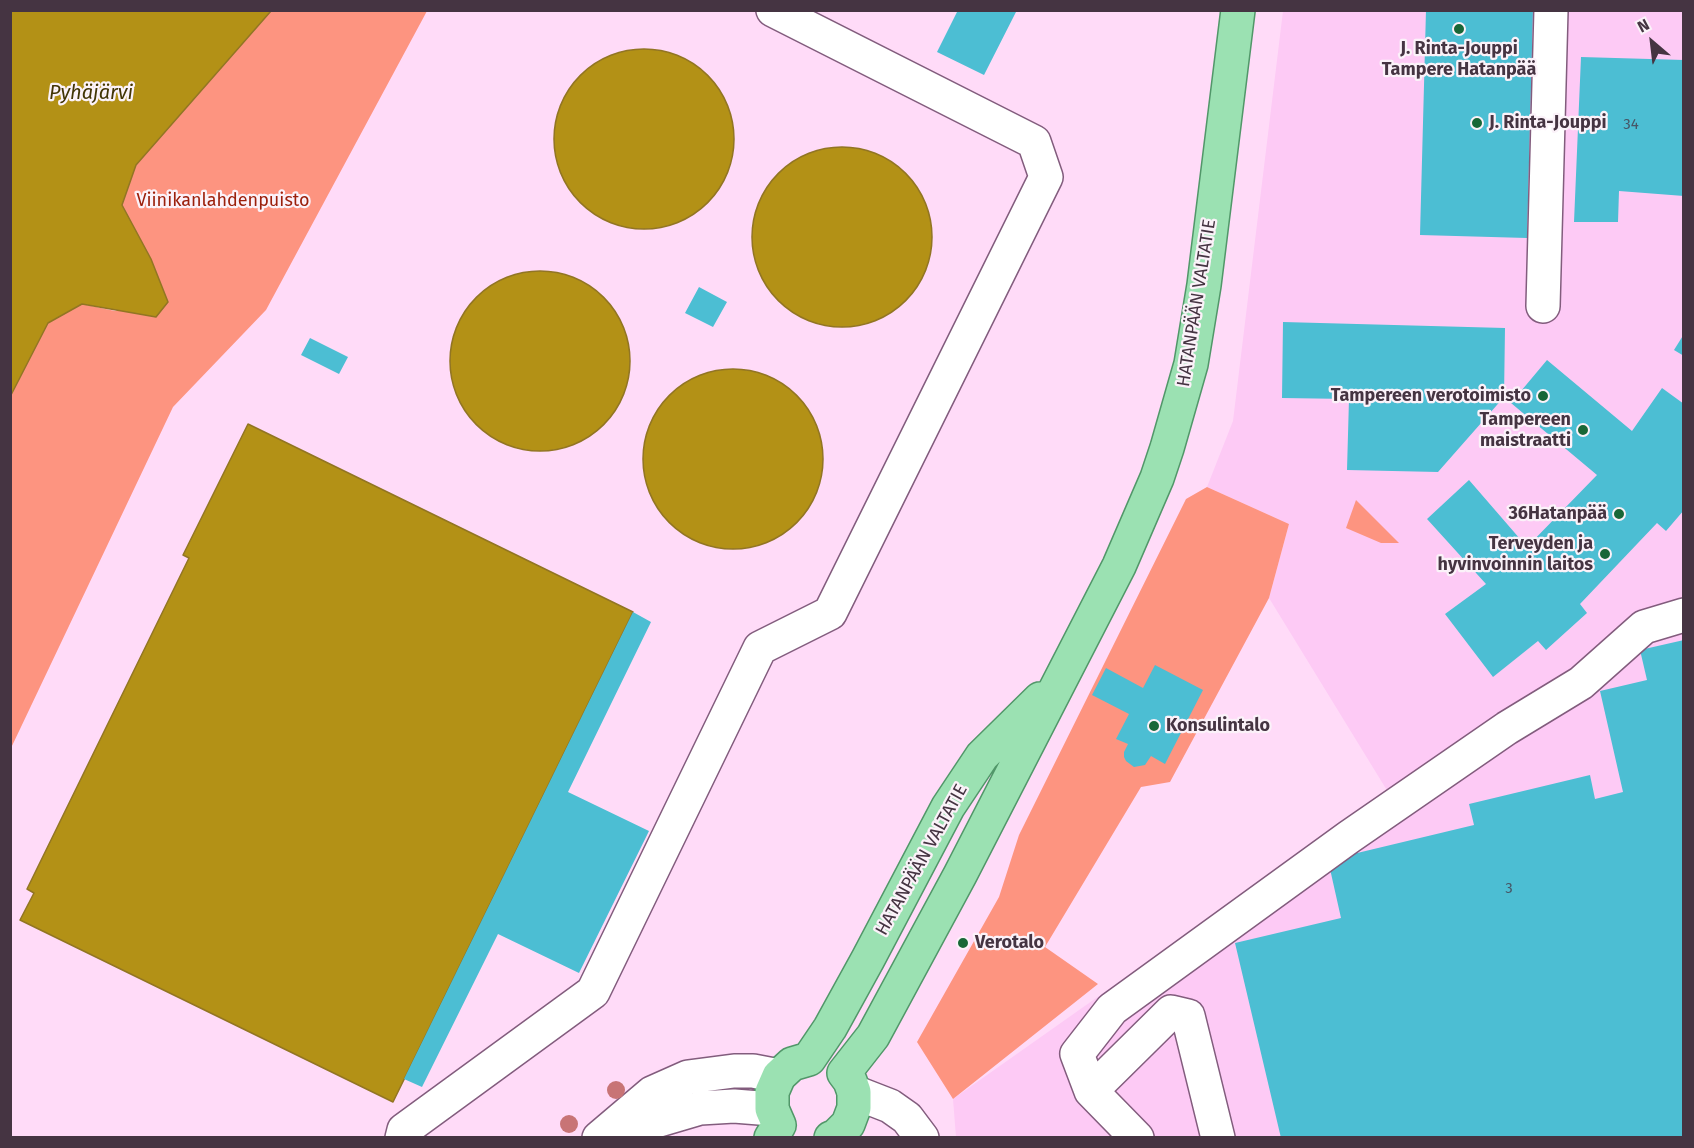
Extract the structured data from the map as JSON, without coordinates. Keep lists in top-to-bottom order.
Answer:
{
  "streets": {
    "main road": ["HATANPÄÄN VALTATIE"]
  },
  "water": ["Pyhäjärvi"],
  "parks": ["Viinikanlahdenpuisto"],
  "places": [
    "J. Rinta-Jouppi Tampere Hatanpää",
    "J. Rinta-Jouppi",
    "Tampereen verotoimisto",
    "Tampereen maistraatti",
    "36Hatanpää",
    "Terveyden ja hyvinvoinnin laitos",
    "Konsulintalo",
    "Verotalo"
  ],
  "house_numbers": ["34", "3"],
  "north": "top left"
}
